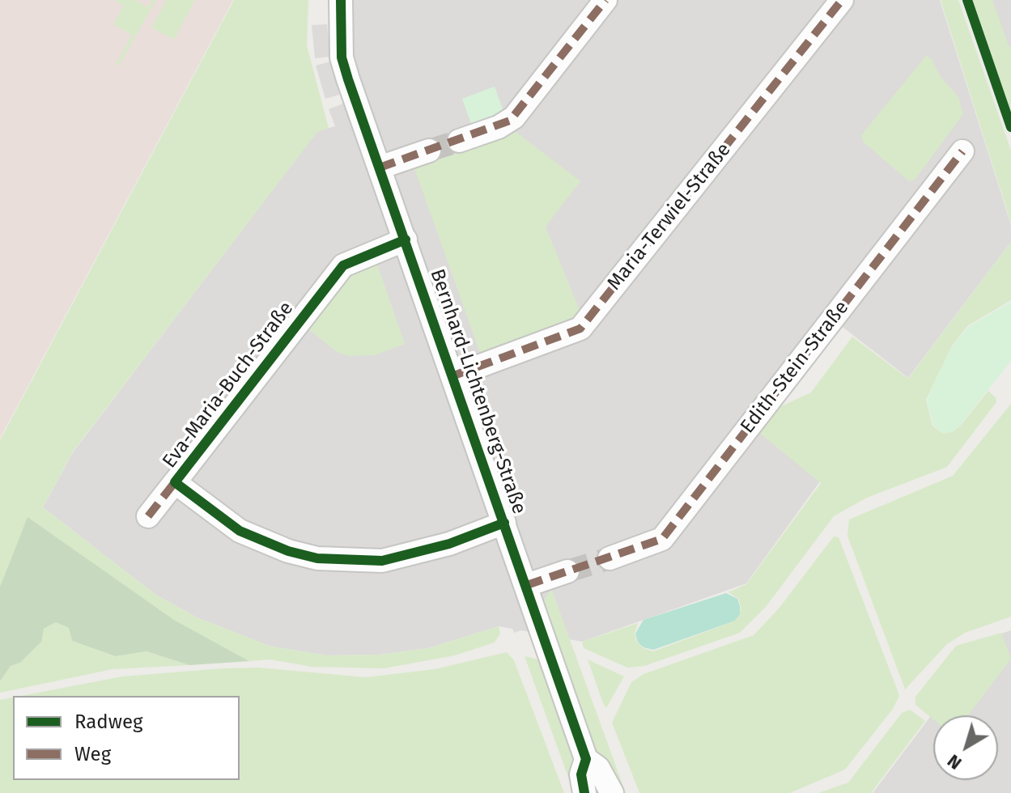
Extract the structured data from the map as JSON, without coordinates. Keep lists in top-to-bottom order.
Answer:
{
  "streets": {
    "street": [
      "Maria-Terwiel-Straße",
      "Edith-Stein-Straße",
      "Eva-Maria-Buch-Straße",
      "Bernhard-Lichtenberg-Straße"
    ]
  },
  "crossings": [
    ["Maria-Terwiel-Straße", "Bernhard-Lichtenberg-Straße"],
    ["Eva-Maria-Buch-Straße", "Bernhard-Lichtenberg-Straße"]
  ],
  "legend": ["Radweg", "Weg"],
  "north": "bottom left"
}
